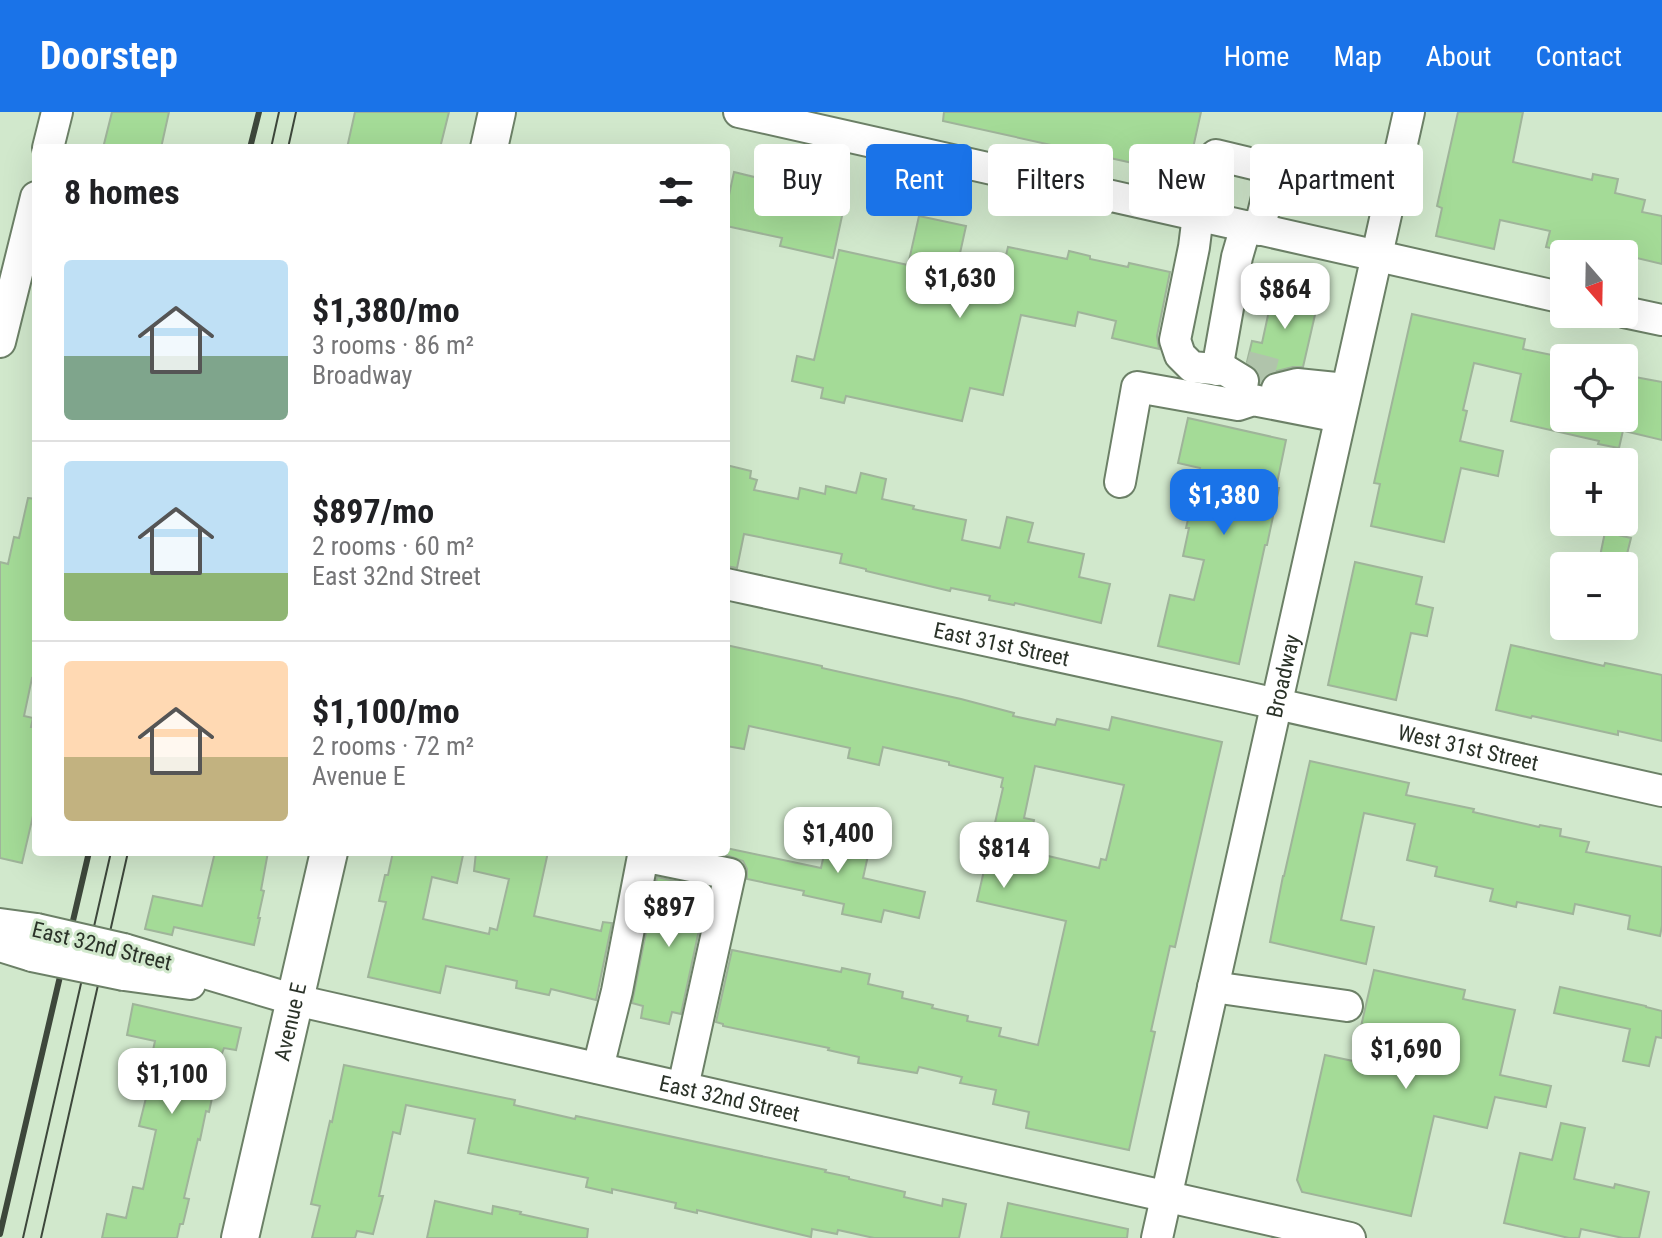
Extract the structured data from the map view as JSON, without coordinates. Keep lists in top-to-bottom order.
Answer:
{
  "streets": {
    "main road": ["Avenue E"],
    "street": [
      "East 31st Street",
      "Broadway",
      "West 31st Street",
      "East 32nd Street"
    ]
  },
  "crossings": [
    ["East 31st Street", "Broadway"],
    ["East 31st Street", "West 31st Street"],
    ["Broadway", "West 31st Street"],
    ["Broadway", "East 32nd Street"],
    ["East 32nd Street", "Avenue E"]
  ],
  "north": "bottom",
  "page": {
    "header": "Doorstep",
    "nav": [
      "Home",
      "Map",
      "About",
      "Contact"
    ],
    "chip": [
      "Buy",
      "Rent",
      "Filters",
      "New",
      "Apartment"
    ],
    "heading": "8 homes",
    "map_buttons": ["+", "−"],
    "list": [
      {
        "name": "$1,380/mo",
        "note": "3 rooms · 86 m² · Broadway"
      },
      {
        "name": "$897/mo",
        "note": "2 rooms · 60 m² · East 32nd Street"
      },
      {
        "name": "$1,100/mo",
        "note": "2 rooms · 72 m² · Avenue E"
      }
    ],
    "price": [
      "$1,630",
      "$864",
      "$1,380",
      "$1,400",
      "$814",
      "$897",
      "$1,690",
      "$1,100"
    ]
  }
}
